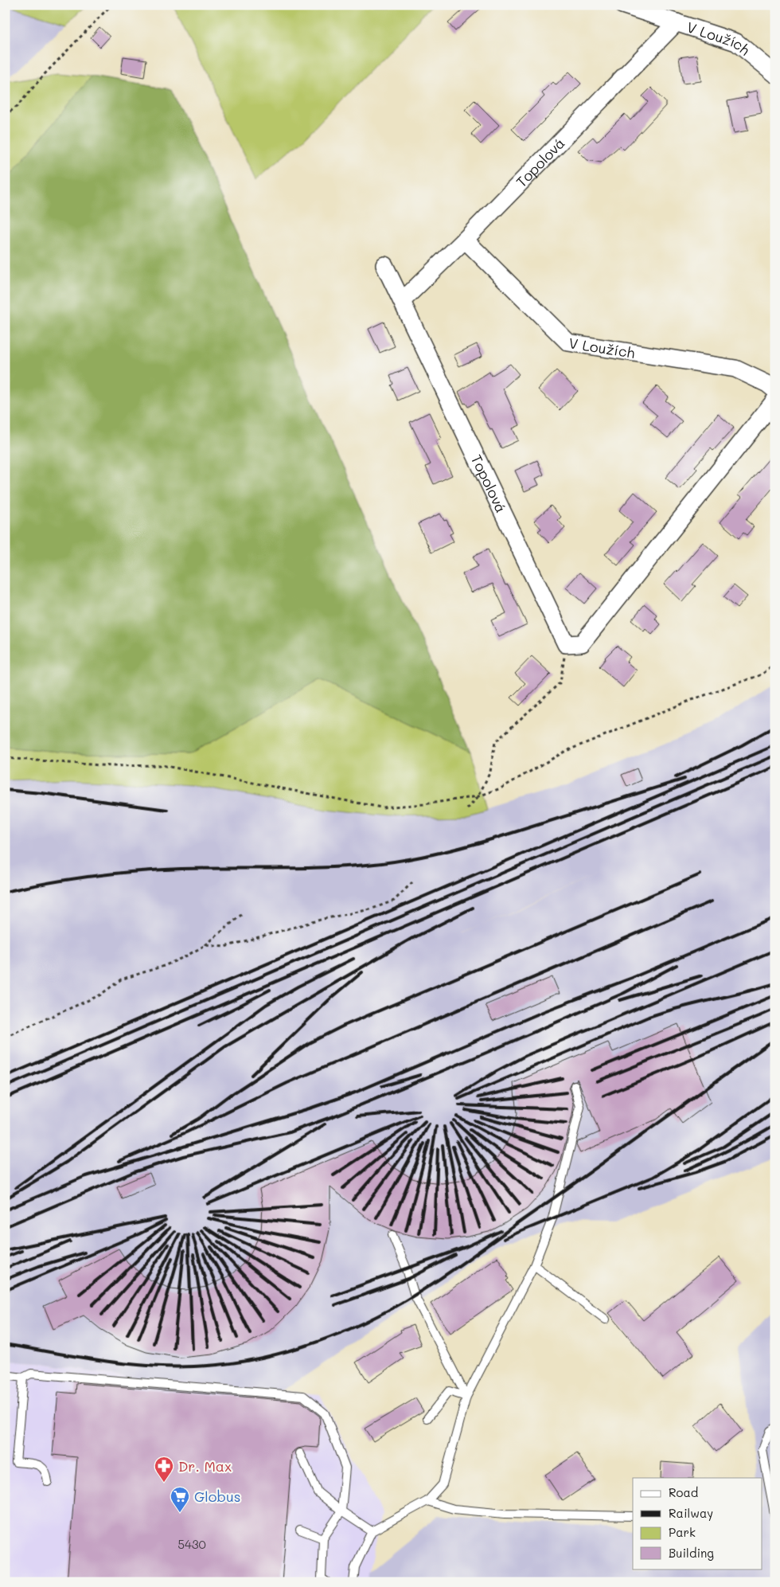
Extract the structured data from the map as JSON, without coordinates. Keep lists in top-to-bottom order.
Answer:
{
  "streets": {
    "street": ["V Loužích", "Topolová"]
  },
  "crossings": [
    ["V Loužích", "Topolová"]
  ],
  "places": {
    "pharmacy": ["Dr. Max"],
    "supermarket": ["Globus"]
  },
  "house_numbers": ["5430"],
  "legend": [
    "Road",
    "Railway",
    "Park",
    "Building"
  ]
}
